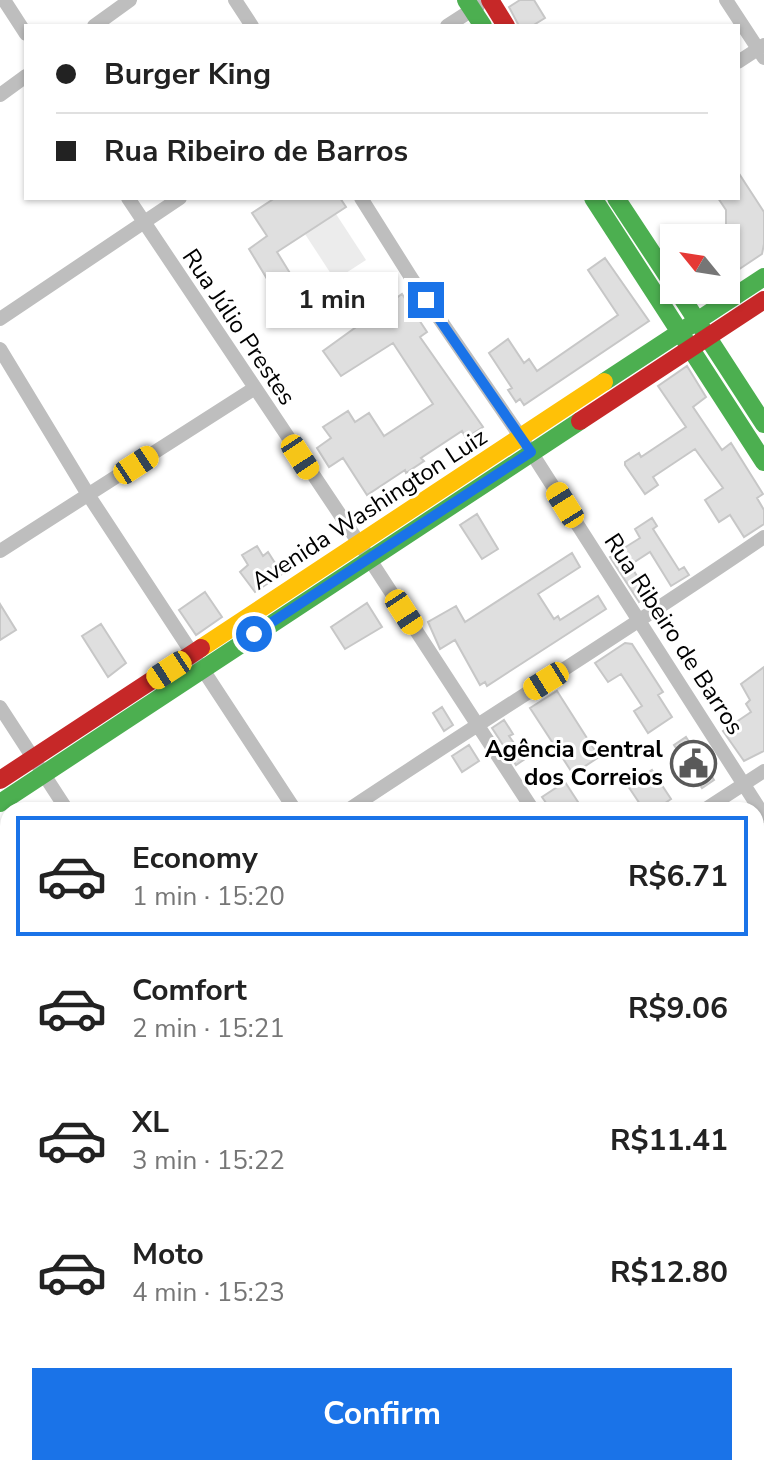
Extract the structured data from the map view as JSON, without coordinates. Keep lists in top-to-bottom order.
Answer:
{
  "streets": {
    "main road": ["Avenida Washington Luiz"],
    "street": ["Rua Júlio Prestes", "Rua Ribeiro de Barros"]
  },
  "crossings": [
    ["Rua Júlio Prestes", "Avenida Washington Luiz"],
    ["Avenida Washington Luiz", "Rua Ribeiro de Barros"]
  ],
  "places": {
    "public building": ["Agência Central dos Correios"]
  },
  "north": "top left",
  "page": {
    "banner": ["Burger King", "Rua Ribeiro de Barros"],
    "bubble": "1 min",
    "list": [
      {
        "name": "Economy",
        "note": "1 min · 15:20",
        "value": "R$6.71"
      },
      {
        "name": "Comfort",
        "note": "2 min · 15:21",
        "value": "R$9.06"
      },
      {
        "name": "XL",
        "note": "3 min · 15:22",
        "value": "R$11.41"
      },
      {
        "name": "Moto",
        "note": "4 min · 15:23",
        "value": "R$12.80"
      }
    ],
    "buttons": "Confirm"
  }
}
